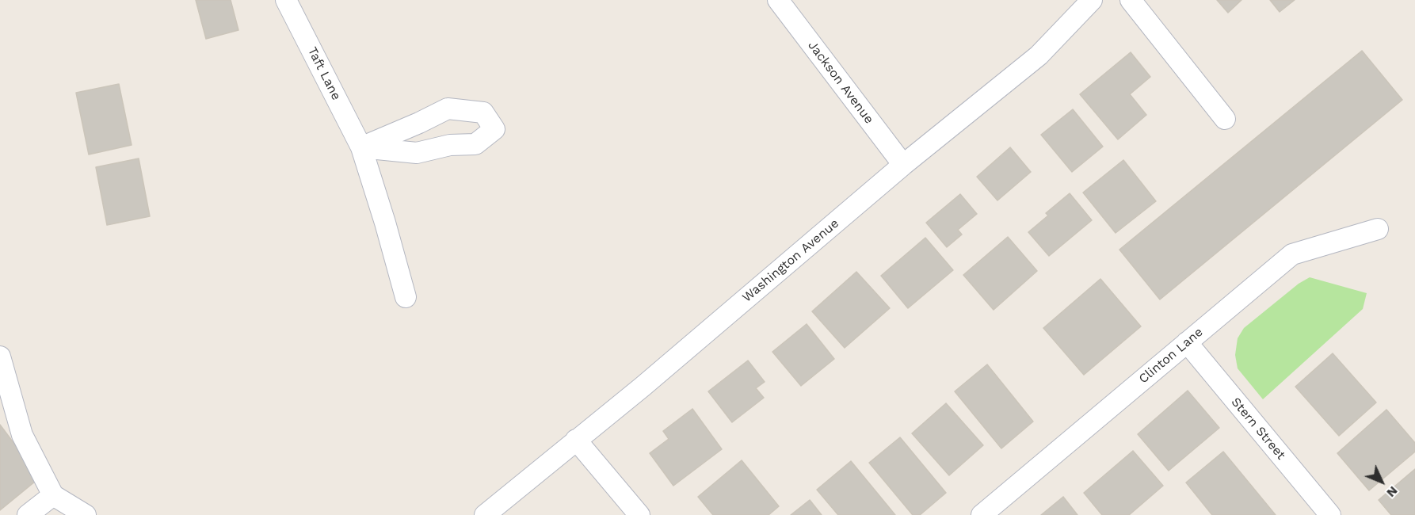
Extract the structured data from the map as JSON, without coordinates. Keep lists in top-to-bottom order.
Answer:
{
  "streets": {
    "street": [
      "Taft Lane",
      "Jackson Avenue",
      "Washington Avenue",
      "Clinton Lane",
      "Stern Street"
    ]
  },
  "crossings": [
    ["Jackson Avenue", "Washington Avenue"],
    ["Clinton Lane", "Stern Street"]
  ],
  "north": "bottom right"
}
